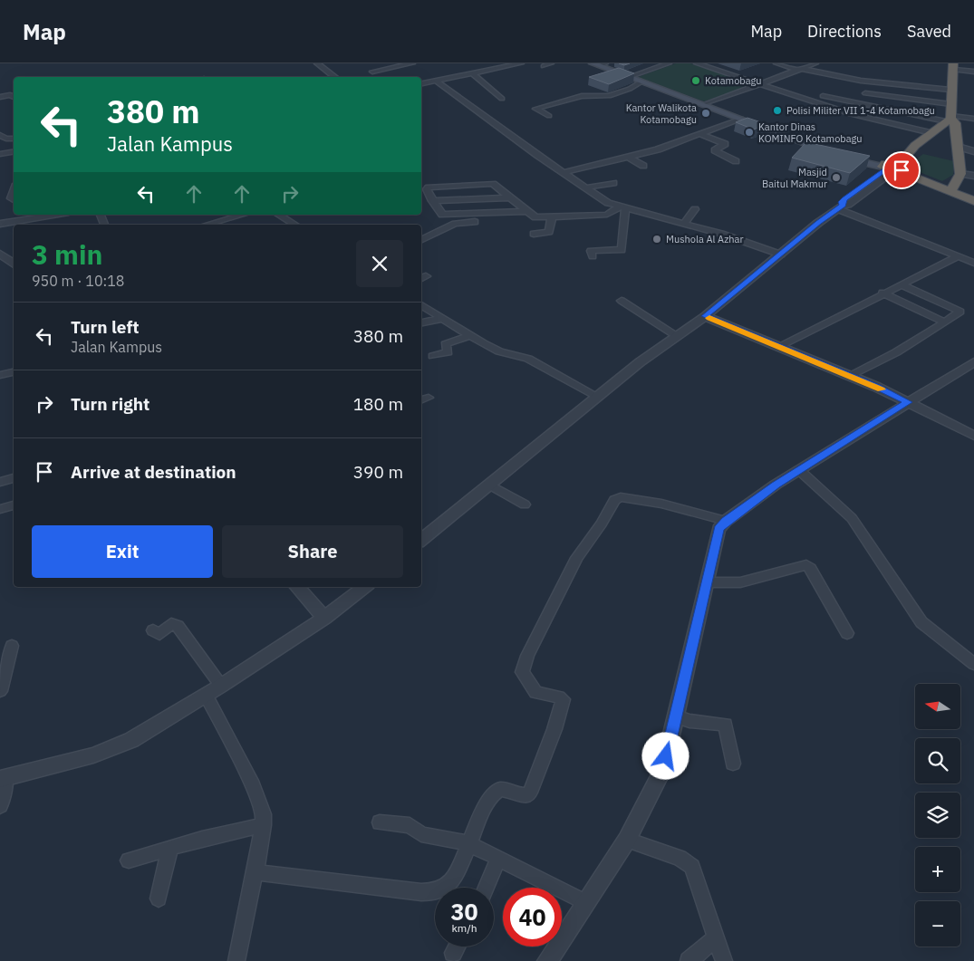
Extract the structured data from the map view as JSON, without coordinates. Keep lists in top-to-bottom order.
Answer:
{
  "places": [
    "Kotamobagu",
    "Polisi Militer VII 1-4 Kotamobagu",
    "Kantor Walikota Kotamobagu",
    "Kantor Dinas KOMINFO Kotamobagu",
    "Masjid Baitul Makmur",
    "Mushola Al Azhar"
  ],
  "north": "left",
  "page": {
    "header": "Map",
    "nav": ["Map", "Directions", "Saved"],
    "turn": ["380 m", "Jalan Kampus"],
    "heading": ["3 min", "950 m · 10:18"],
    "list": [
      {
        "name": "Turn left",
        "note": "Jalan Kampus",
        "value": "380 m"
      },
      {
        "name": "Turn right",
        "value": "180 m"
      },
      {
        "name": "Arrive at destination",
        "value": "390 m"
      }
    ],
    "buttons": ["Exit", "Share"],
    "map_buttons": ["+", "−"],
    "speed": "30 km/h",
    "limit": "40"
  }
}
